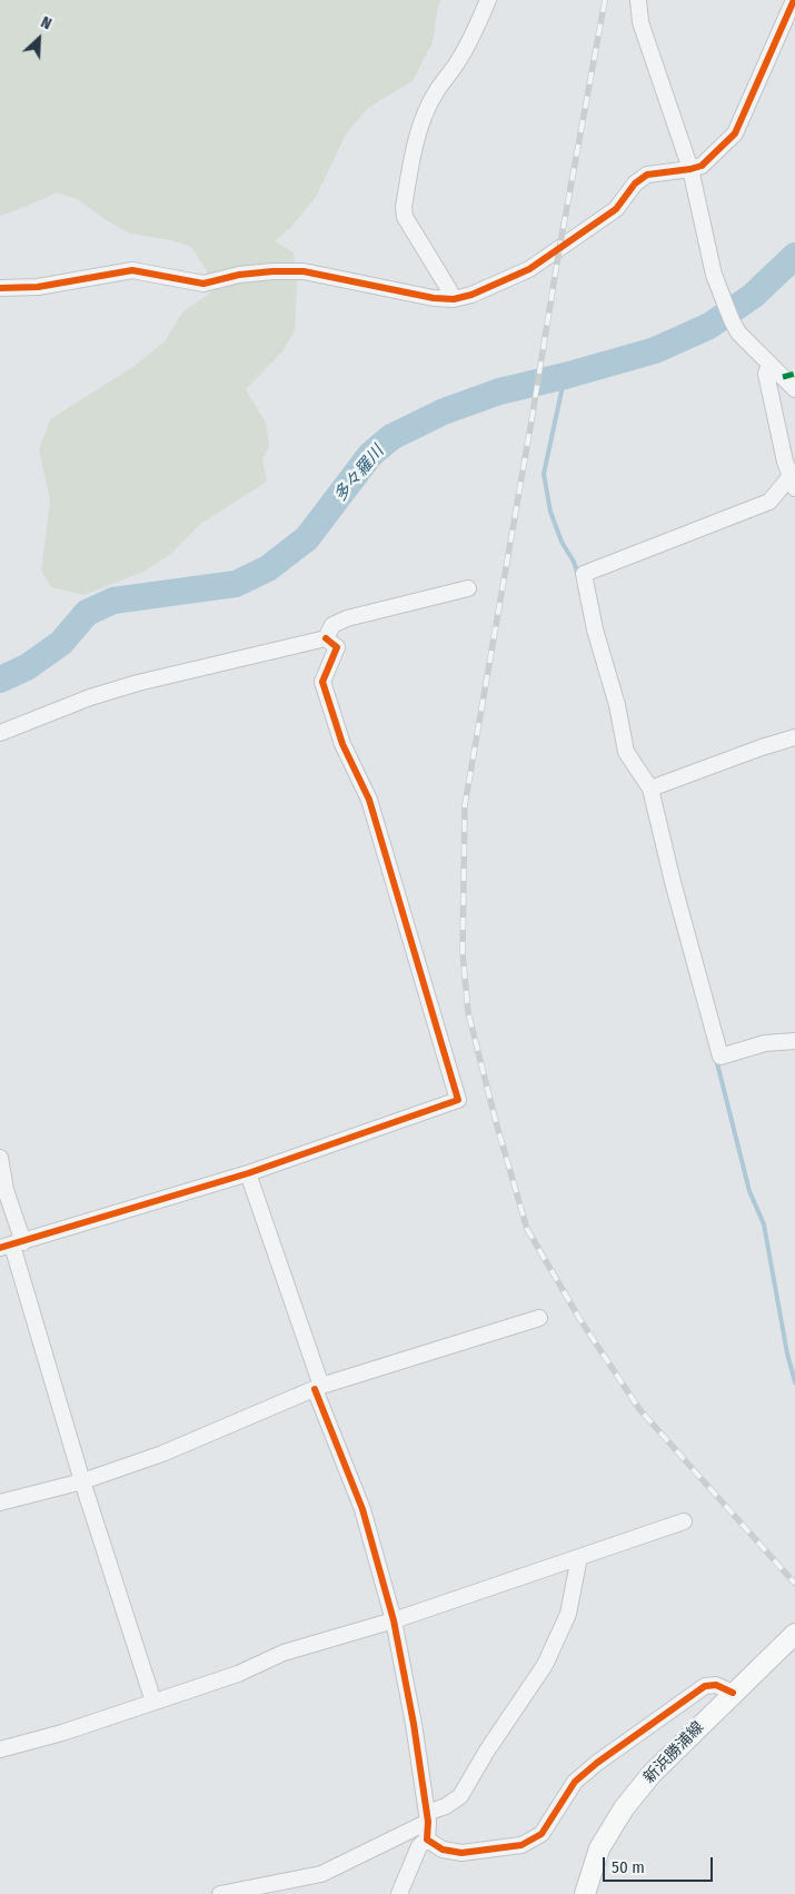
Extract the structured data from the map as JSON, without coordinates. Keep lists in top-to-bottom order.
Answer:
{
  "streets": {
    "main road": ["新浜勝浦線"]
  },
  "water": ["多々羅川"],
  "scale_bar": "50 m",
  "north": "top right"
}
